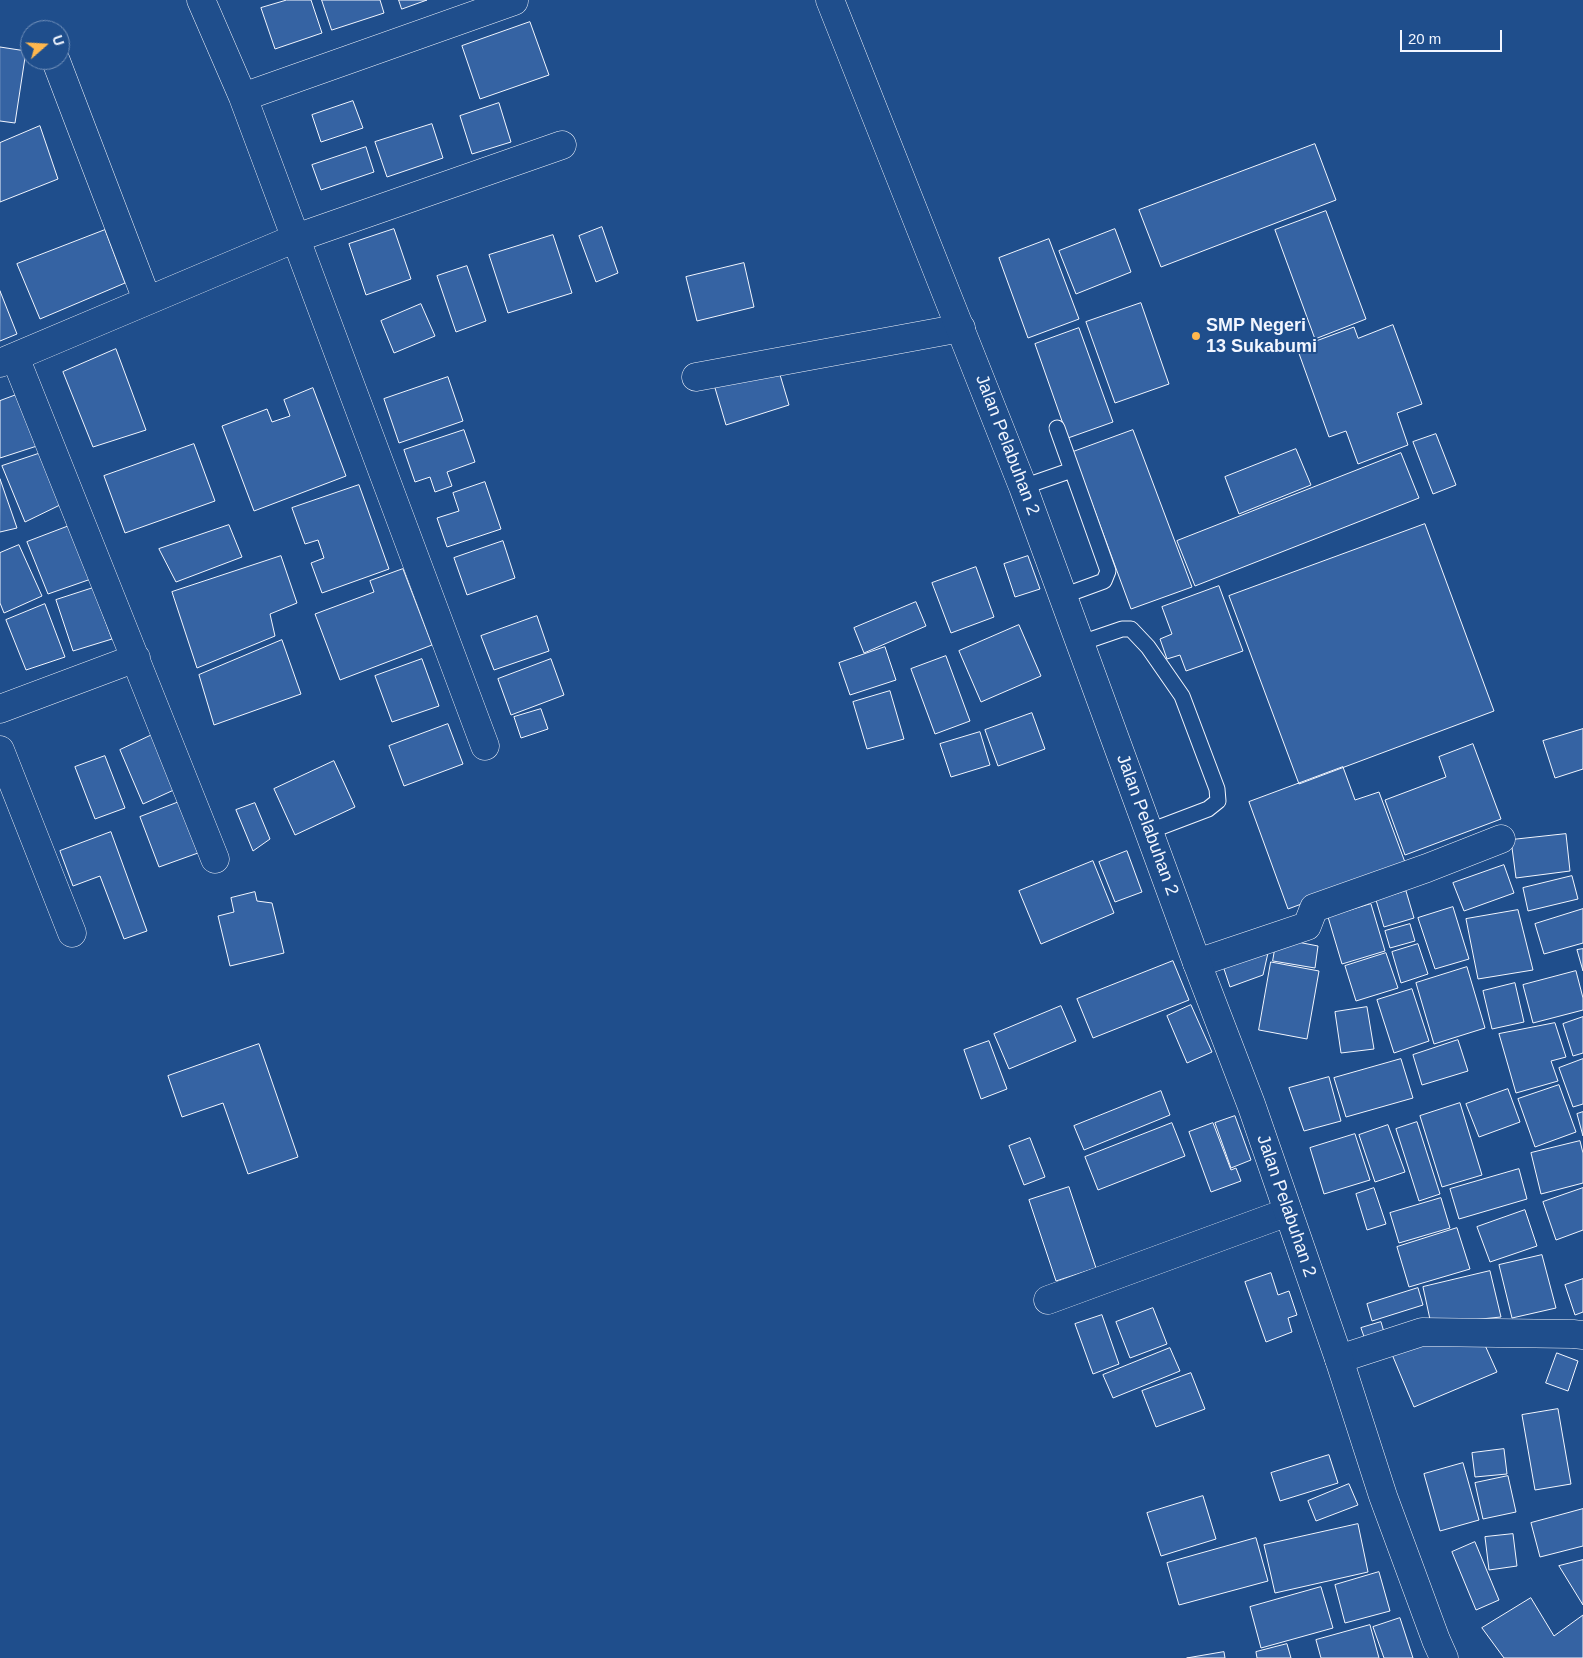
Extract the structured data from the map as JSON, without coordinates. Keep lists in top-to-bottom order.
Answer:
{
  "streets": {
    "street": ["Jalan Pelabuhan 2"]
  },
  "places": ["SMP Negeri 13 Sukabumi"],
  "scale_bar": "20 m",
  "north": "right"
}
